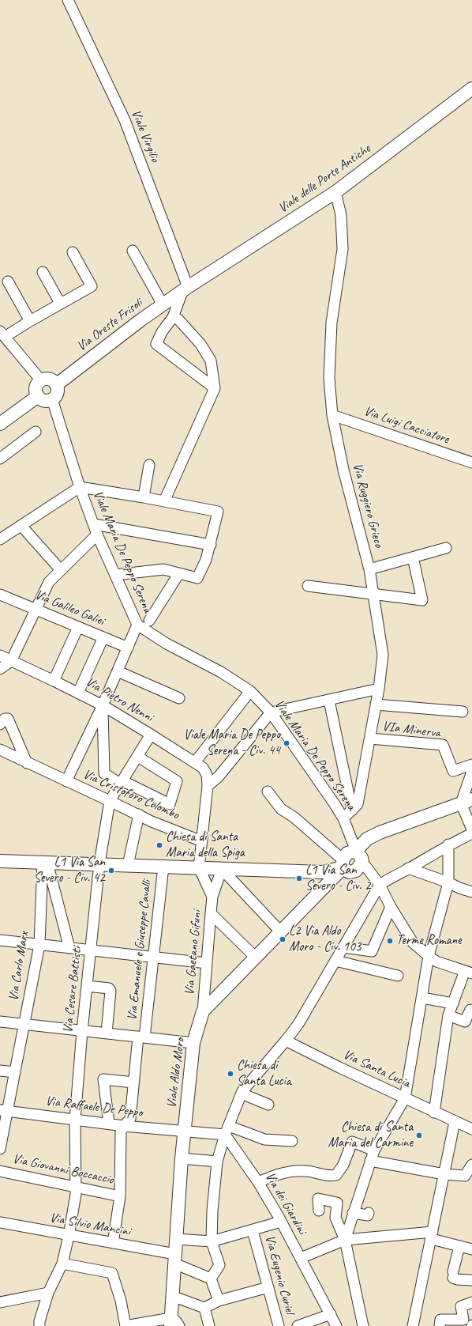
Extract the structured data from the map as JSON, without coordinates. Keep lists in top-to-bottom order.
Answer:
{
  "streets": {
    "main road": ["Viale delle Porte Antiche", "Via Oreste Frisoli", "Viale Aldo Moro"],
    "street": [
      "Viale Virgilio",
      "Via Luigi Cacciatore",
      "Via Ruggiero Grieco",
      "Viale Maria De Peppo Serena",
      "Via Galileo Galiei",
      "Via Pietro Nenni",
      "VIa Minerva",
      "Via Cristoforo Colombo",
      "Via Emanuele e Giuseppe Cavalli",
      "Via Gaetano Gifuni",
      "Via Carlo Marx",
      "Via Cesare Battisti",
      "Via Santa Lucia",
      "Via Raffaele De Peppo",
      "Via Giovanni Boccaccio",
      "Via dei Giardini",
      "Via Silvio Mancini",
      "Via Eugenio Curiel"
    ]
  },
  "crossings": [
    ["Viale Virgilio", "Viale delle Porte Antiche"],
    ["Viale Virgilio", "Via Oreste Frisoli"],
    ["Viale delle Porte Antiche", "Via Oreste Frisoli"],
    ["Viale delle Porte Antiche", "Via Ruggiero Grieco"],
    ["Via Oreste Frisoli", "Viale Maria De Peppo Serena"],
    ["Via Luigi Cacciatore", "Via Ruggiero Grieco"],
    ["Via Ruggiero Grieco", "Viale Maria De Peppo Serena"],
    ["Via Ruggiero Grieco", "VIa Minerva"],
    ["Viale Maria De Peppo Serena", "Viale Aldo Moro"],
    ["Via Pietro Nenni", "Via Cristoforo Colombo"],
    ["Via Cristoforo Colombo", "Via Cesare Battisti"],
    ["Via Emanuele e Giuseppe Cavalli", "Via Raffaele De Peppo"],
    ["Via Gaetano Gifuni", "Viale Aldo Moro"],
    ["Via Carlo Marx", "Via Raffaele De Peppo"],
    ["Via Cesare Battisti", "Via Raffaele De Peppo"],
    ["Via Cesare Battisti", "Via Giovanni Boccaccio"],
    ["Via Cesare Battisti", "Via Silvio Mancini"],
    ["Viale Aldo Moro", "Via Raffaele De Peppo"],
    ["Viale Aldo Moro", "Via Silvio Mancini"]
  ],
  "places": [
    "Viale Maria De Peppo Serena - Civ. 44",
    "Chiesa di Santa Maria della Spiga",
    "L1 Via San Severo - Civ. 42",
    "L1 Via San Severo - Civ. 2",
    "L2 Via Aldo Moro - Civ. 103",
    "Terme Romane",
    "Chiesa di Santa Lucia",
    "Chiesa di Santa Maria del Carmine"
  ]
}
